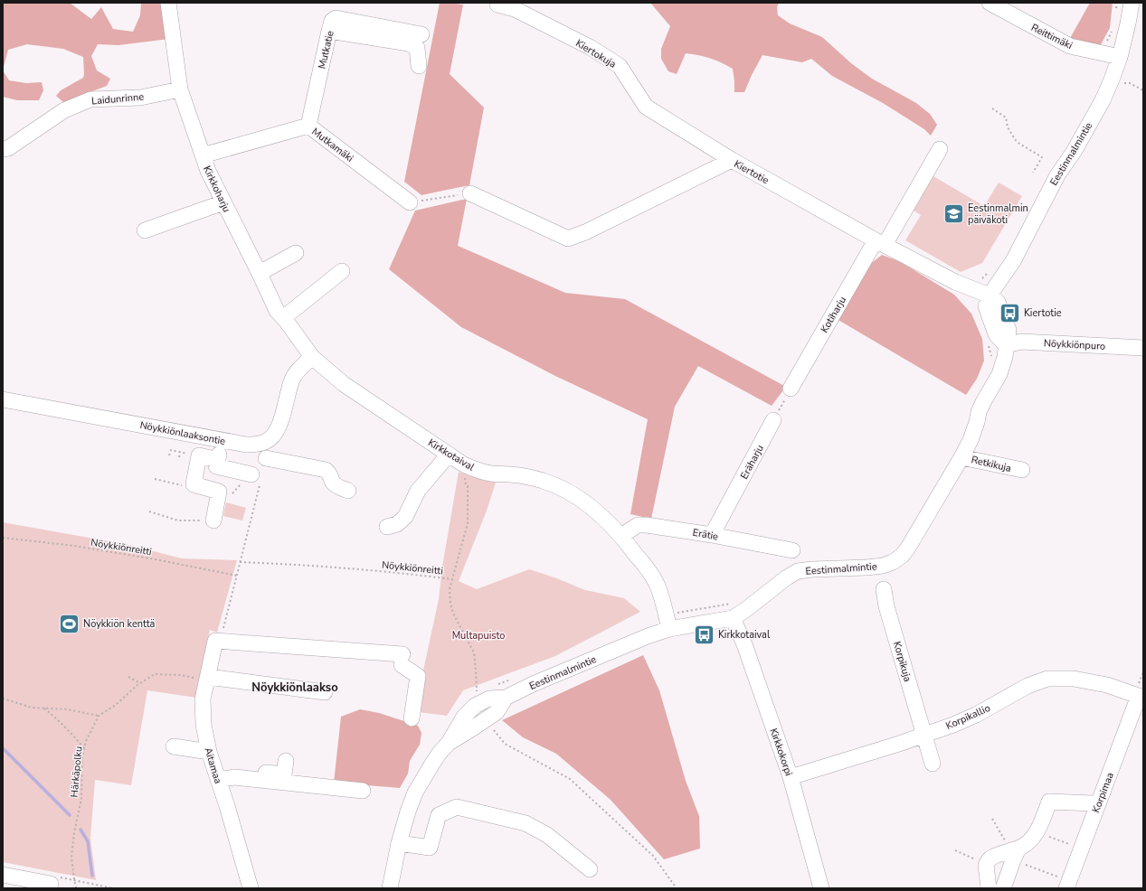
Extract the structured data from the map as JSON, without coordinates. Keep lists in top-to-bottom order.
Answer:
{
  "streets": {
    "street": [
      "Reittimäki",
      "Mutkatie",
      "Kiertokuja",
      "Laidunrinne",
      "Mutkamäki",
      "Eestinmalmintie",
      "Kiertotie",
      "Kirkkoharju",
      "Kotiharju",
      "Nöykkiönpuro",
      "Nöykkiönlaaksontie",
      "Kirkkotaival",
      "Eräharju",
      "Retkikuja",
      "Erätie",
      "Korpikuja",
      "Korpikallio",
      "Kirkkokorpi",
      "Aitamaa",
      "Korpimaa"
    ],
    "path": ["Nöykkiönreitti", "Härkäpolku"]
  },
  "crossings": [
    ["Reittimäki", "Eestinmalmintie"],
    ["Mutkatie", "Mutkamäki"],
    ["Kiertokuja", "Kiertotie"],
    ["Laidunrinne", "Kirkkoharju"],
    ["Mutkamäki", "Kirkkoharju"],
    ["Eestinmalmintie", "Kiertotie"],
    ["Eestinmalmintie", "Nöykkiönpuro"],
    ["Eestinmalmintie", "Kirkkotaival"],
    ["Eestinmalmintie", "Retkikuja"],
    ["Eestinmalmintie", "Kirkkokorpi"],
    ["Kiertotie", "Kotiharju"],
    ["Kirkkoharju", "Nöykkiönlaaksontie"],
    ["Kirkkoharju", "Kirkkotaival"],
    ["Nöykkiönlaaksontie", "Kirkkotaival"],
    ["Kirkkotaival", "Erätie"],
    ["Eräharju", "Erätie"],
    ["Korpikuja", "Korpikallio"],
    ["Korpikallio", "Kirkkokorpi"],
    ["Korpikallio", "Korpimaa"],
    ["Aitamaa", "Härkäpolku"]
  ],
  "districts": ["Nöykkiönlaakso"],
  "parks": ["Multapuisto"],
  "places": {
    "school or university": ["Eestinmalmin päiväkoti"],
    "bus stop": ["Kiertotie", "Kirkkotaival"],
    "sports": ["Nöykkiön kenttä"]
  }
}
